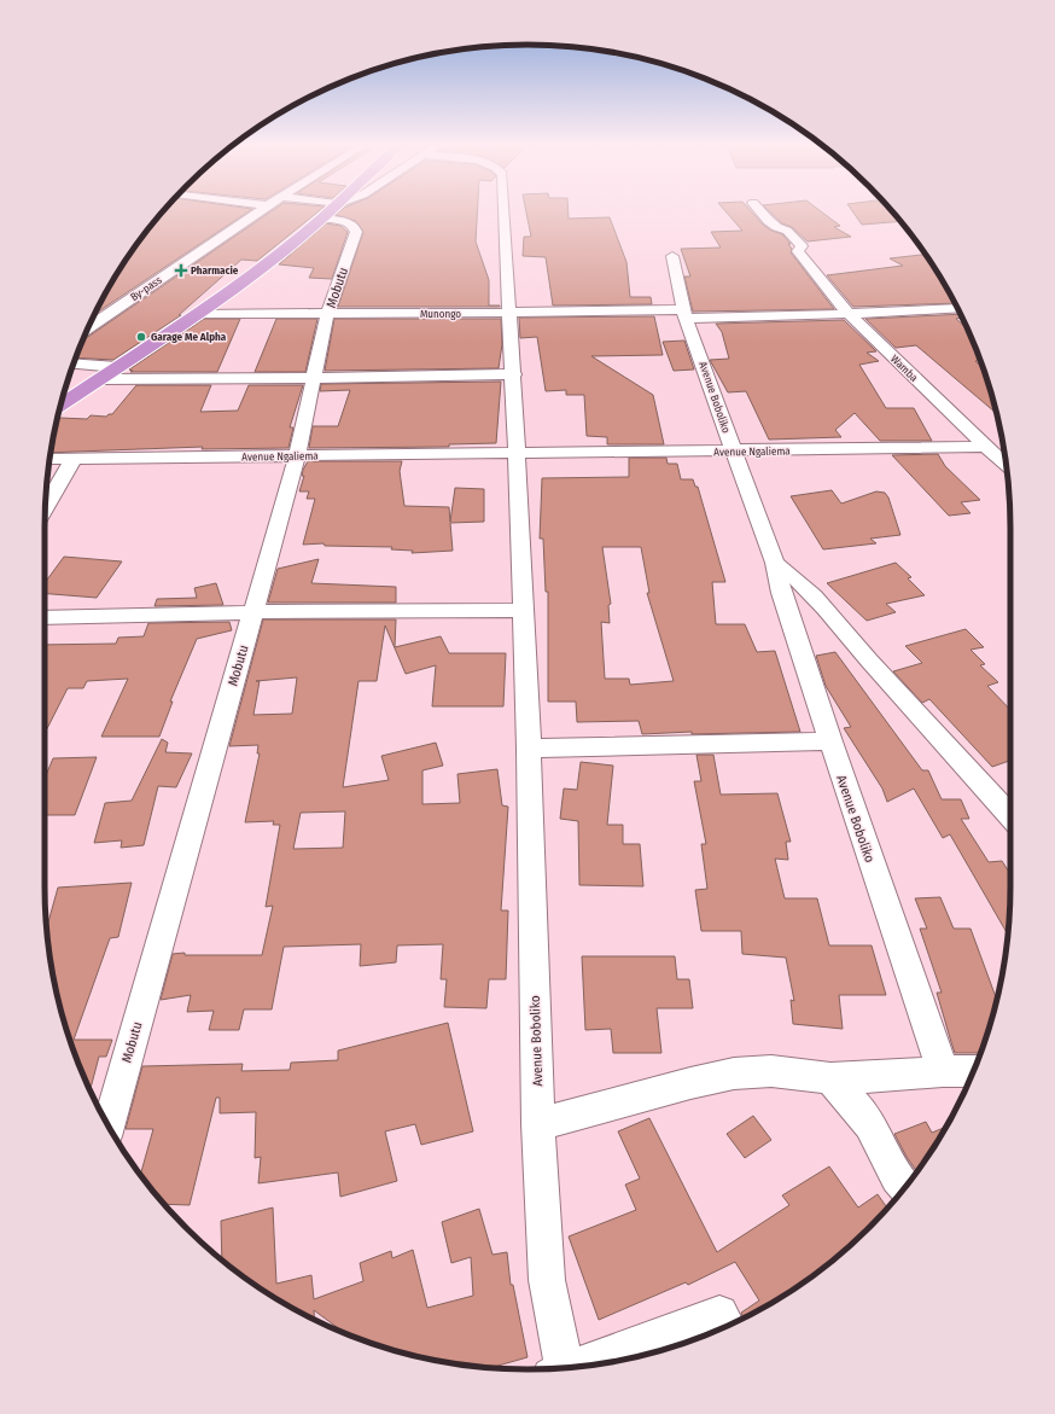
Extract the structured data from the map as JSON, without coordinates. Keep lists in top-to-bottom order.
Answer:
{
  "streets": {
    "street": [
      "Mobutu",
      "By-pass",
      "Munongo",
      "Wamba",
      "Avenue Boboliko",
      "Avenue Ngaliema"
    ]
  },
  "crossings": [
    ["Mobutu", "Munongo"],
    ["Mobutu", "Avenue Ngaliema"],
    ["Munongo", "Wamba"],
    ["Munongo", "Avenue Boboliko"],
    ["Wamba", "Avenue Ngaliema"],
    ["Avenue Boboliko", "Avenue Ngaliema"]
  ],
  "places": {
    "health": ["Pharmacie"],
    "other": ["Garage Me Alpha"]
  }
}
